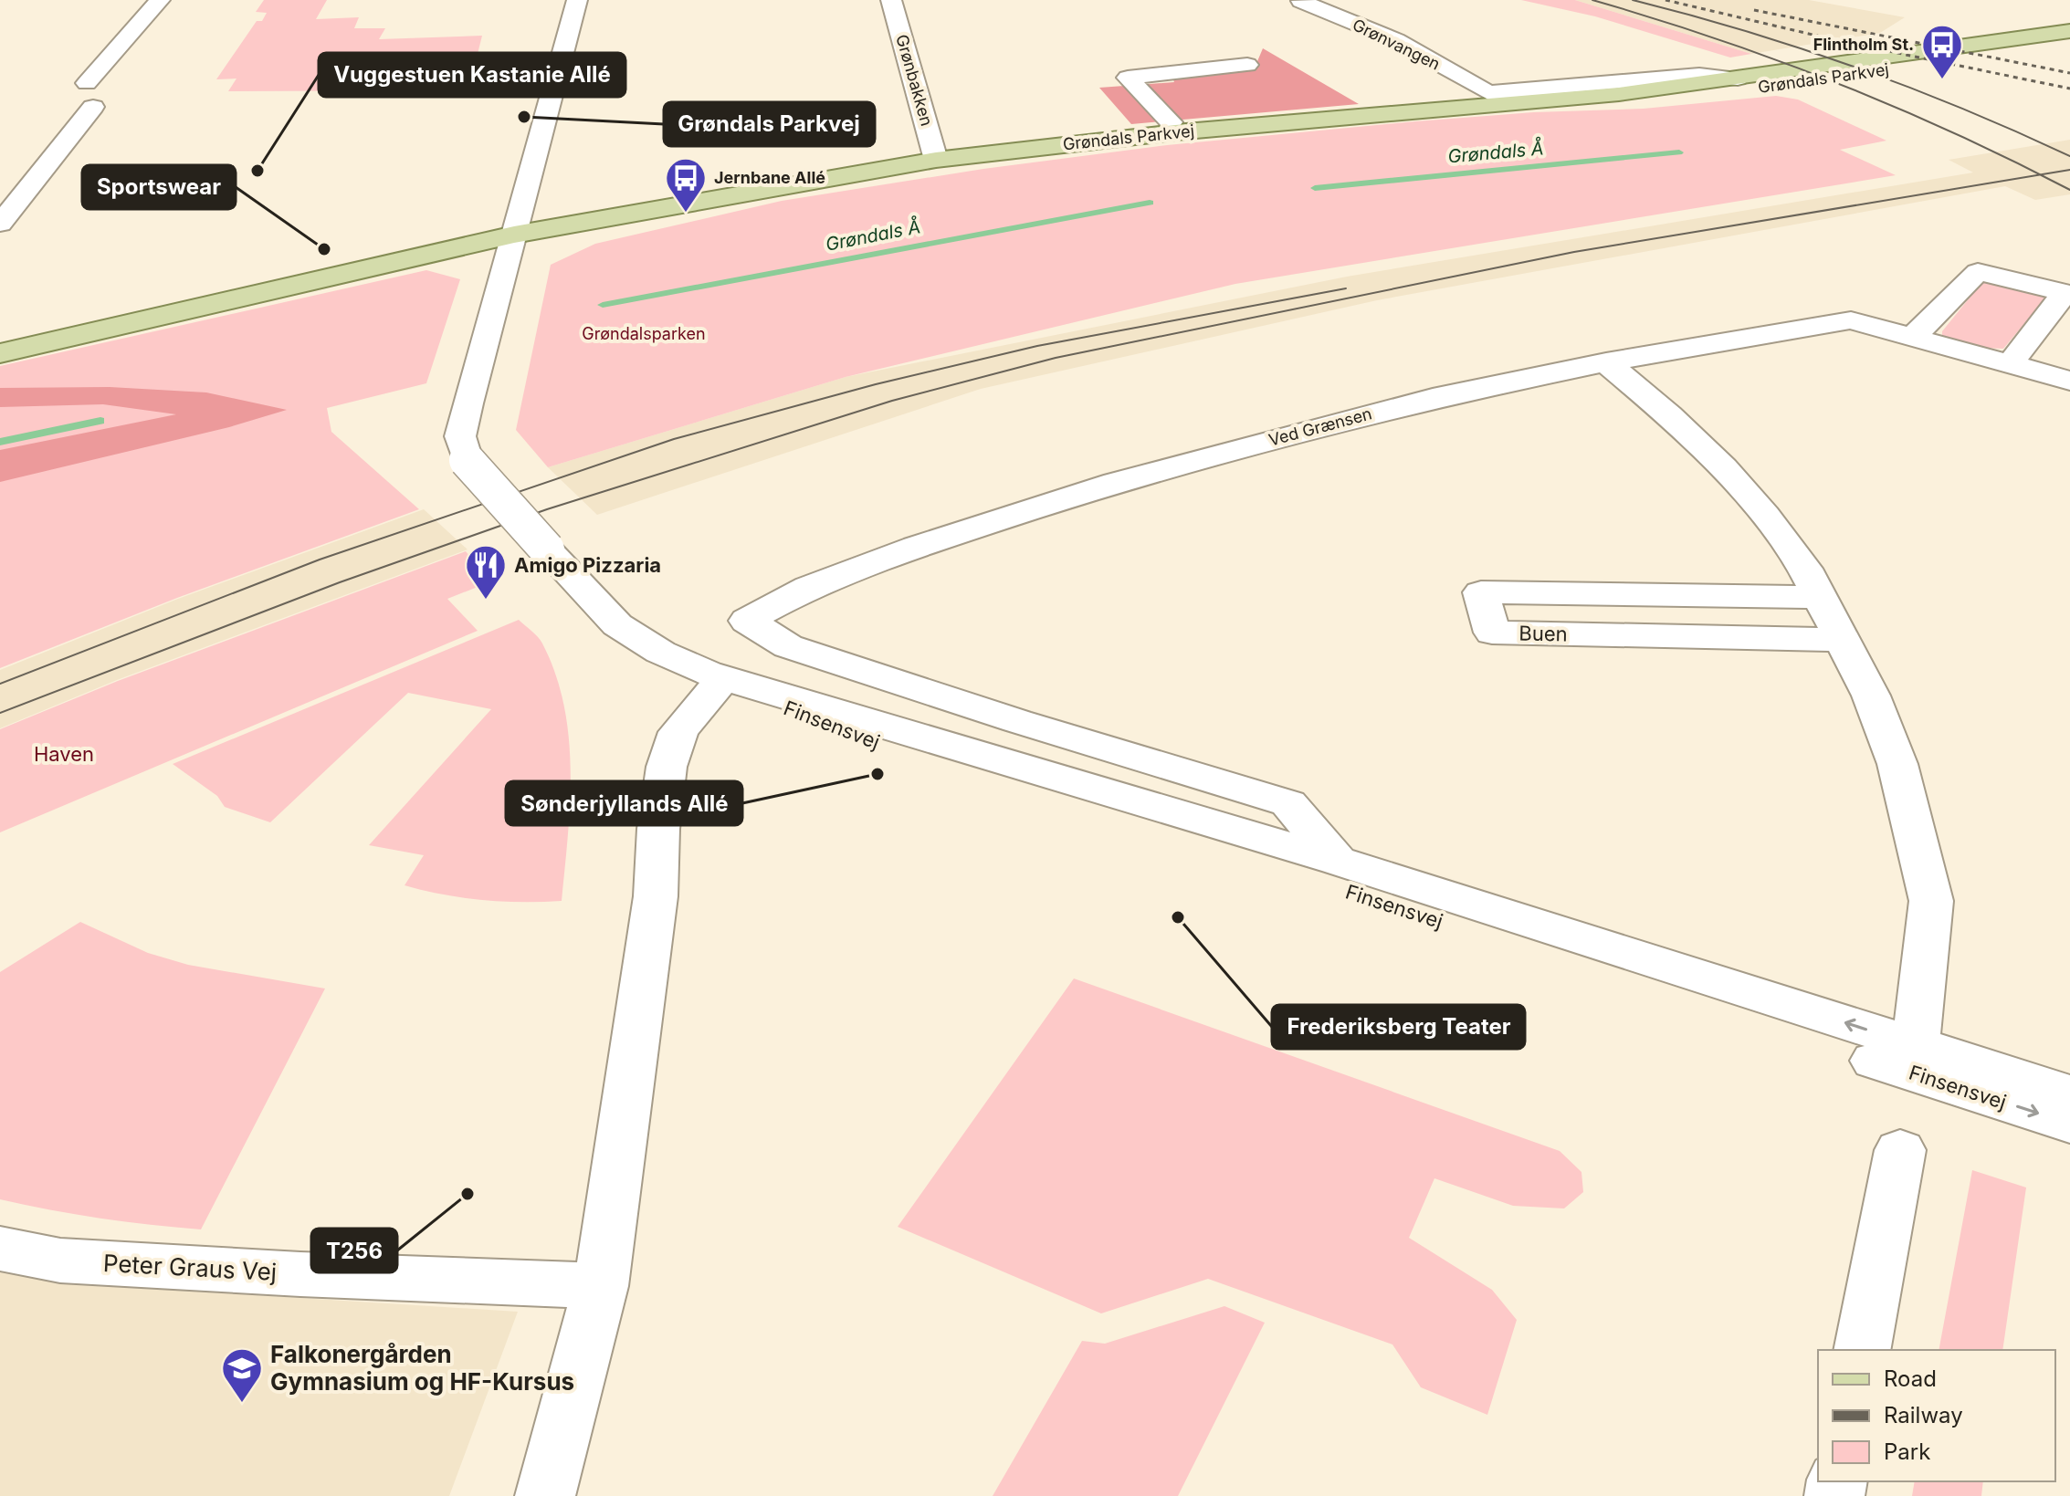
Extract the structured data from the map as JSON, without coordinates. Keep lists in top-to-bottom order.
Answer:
{
  "streets": {
    "main road": ["Grøndals Parkvej"],
    "street": [
      "Grønvangen",
      "Grønbakken",
      "Ved Grænsen",
      "Buen",
      "Finsensvej",
      "Peter Graus Vej"
    ]
  },
  "crossings": [
    ["Grønvangen", "Grøndals Parkvej"],
    ["Grøndals Parkvej", "Grønbakken"],
    ["Grøndals Parkvej", "Finsensvej"],
    ["Ved Grænsen", "Finsensvej"]
  ],
  "water": ["Grøndals Å"],
  "parks": ["Grøndalsparken", "Haven"],
  "places": {
    "bus stop": ["Flintholm St.", "Jernbane Allé"],
    "other": [
      "Grøndals Parkvej",
      "Vuggestuen Kastanie Allé",
      "Sportswear",
      "Sønderjyllands Allé",
      "Frederiksberg Teater",
      "T256"
    ],
    "restaurant": ["Amigo Pizzaria"],
    "school or university": ["Falkonergården Gymnasium og HF-Kursus"]
  },
  "legend": ["Road", "Railway", "Park"]
}
